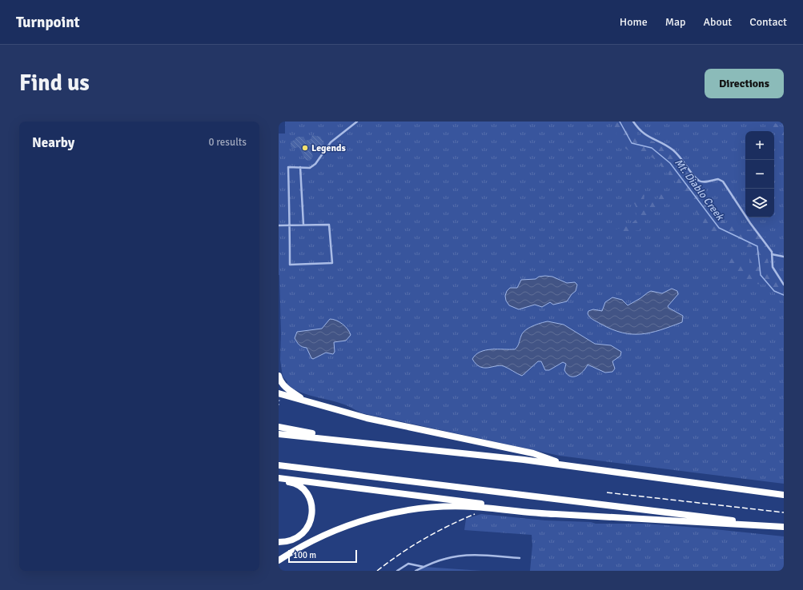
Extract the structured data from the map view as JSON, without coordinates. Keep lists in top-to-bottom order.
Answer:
{
  "water": ["Mt. Diablo Creek"],
  "places": ["Legends"],
  "scale_bar": "100 m",
  "page": {
    "header": "Turnpoint",
    "nav": [
      "Home",
      "Map",
      "About",
      "Contact"
    ],
    "buttons": "Directions",
    "title": "Find us",
    "heading": ["Nearby", "0 results"],
    "map_buttons": ["+", "−"],
    "scale": "100 m"
  }
}
